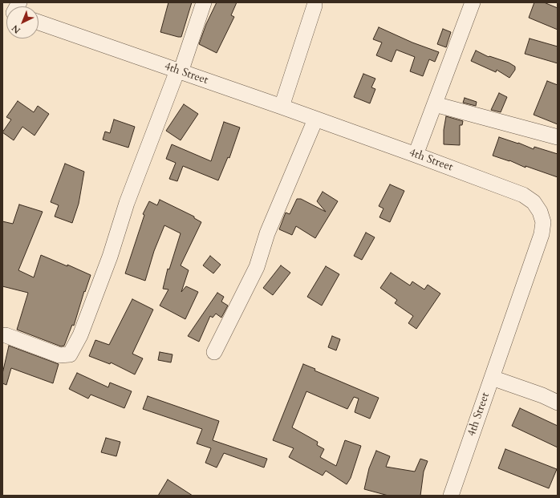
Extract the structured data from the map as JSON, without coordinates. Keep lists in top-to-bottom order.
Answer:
{
  "streets": {
    "street": ["4th Street"]
  },
  "north": "bottom left"
}
